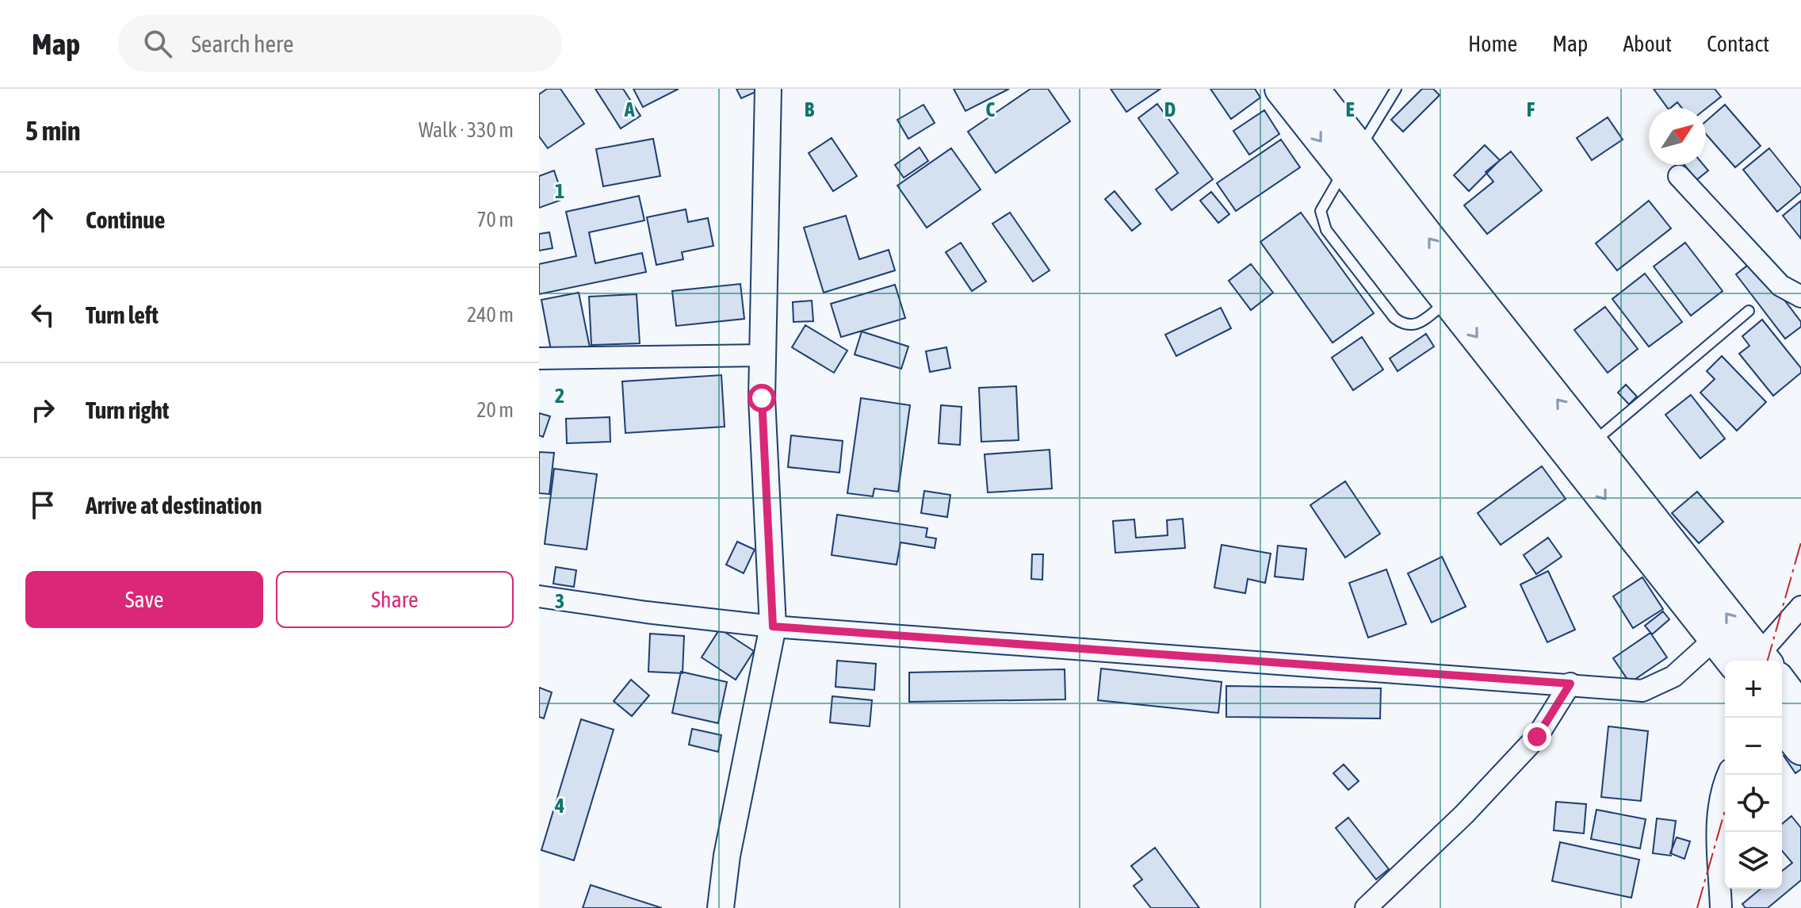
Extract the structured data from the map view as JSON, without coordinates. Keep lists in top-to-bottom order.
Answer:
{
  "north": "top right",
  "page": {
    "header": "Map",
    "search": "Search here",
    "nav": [
      "Home",
      "Map",
      "About",
      "Contact"
    ],
    "heading": ["5 min", "Walk · 330 m"],
    "list": [
      ["Continue", "70 m"],
      ["Turn left", "240 m"],
      ["Turn right", "20 m"],
      "Arrive at destination"
    ],
    "buttons": ["Save", "Share"],
    "map_buttons": ["+", "−"]
  },
  "grid": {
    "columns": [
      "A",
      "B",
      "C",
      "D",
      "E",
      "F"
    ],
    "rows": [
      "1",
      "2",
      "3",
      "4"
    ]
  }
}
